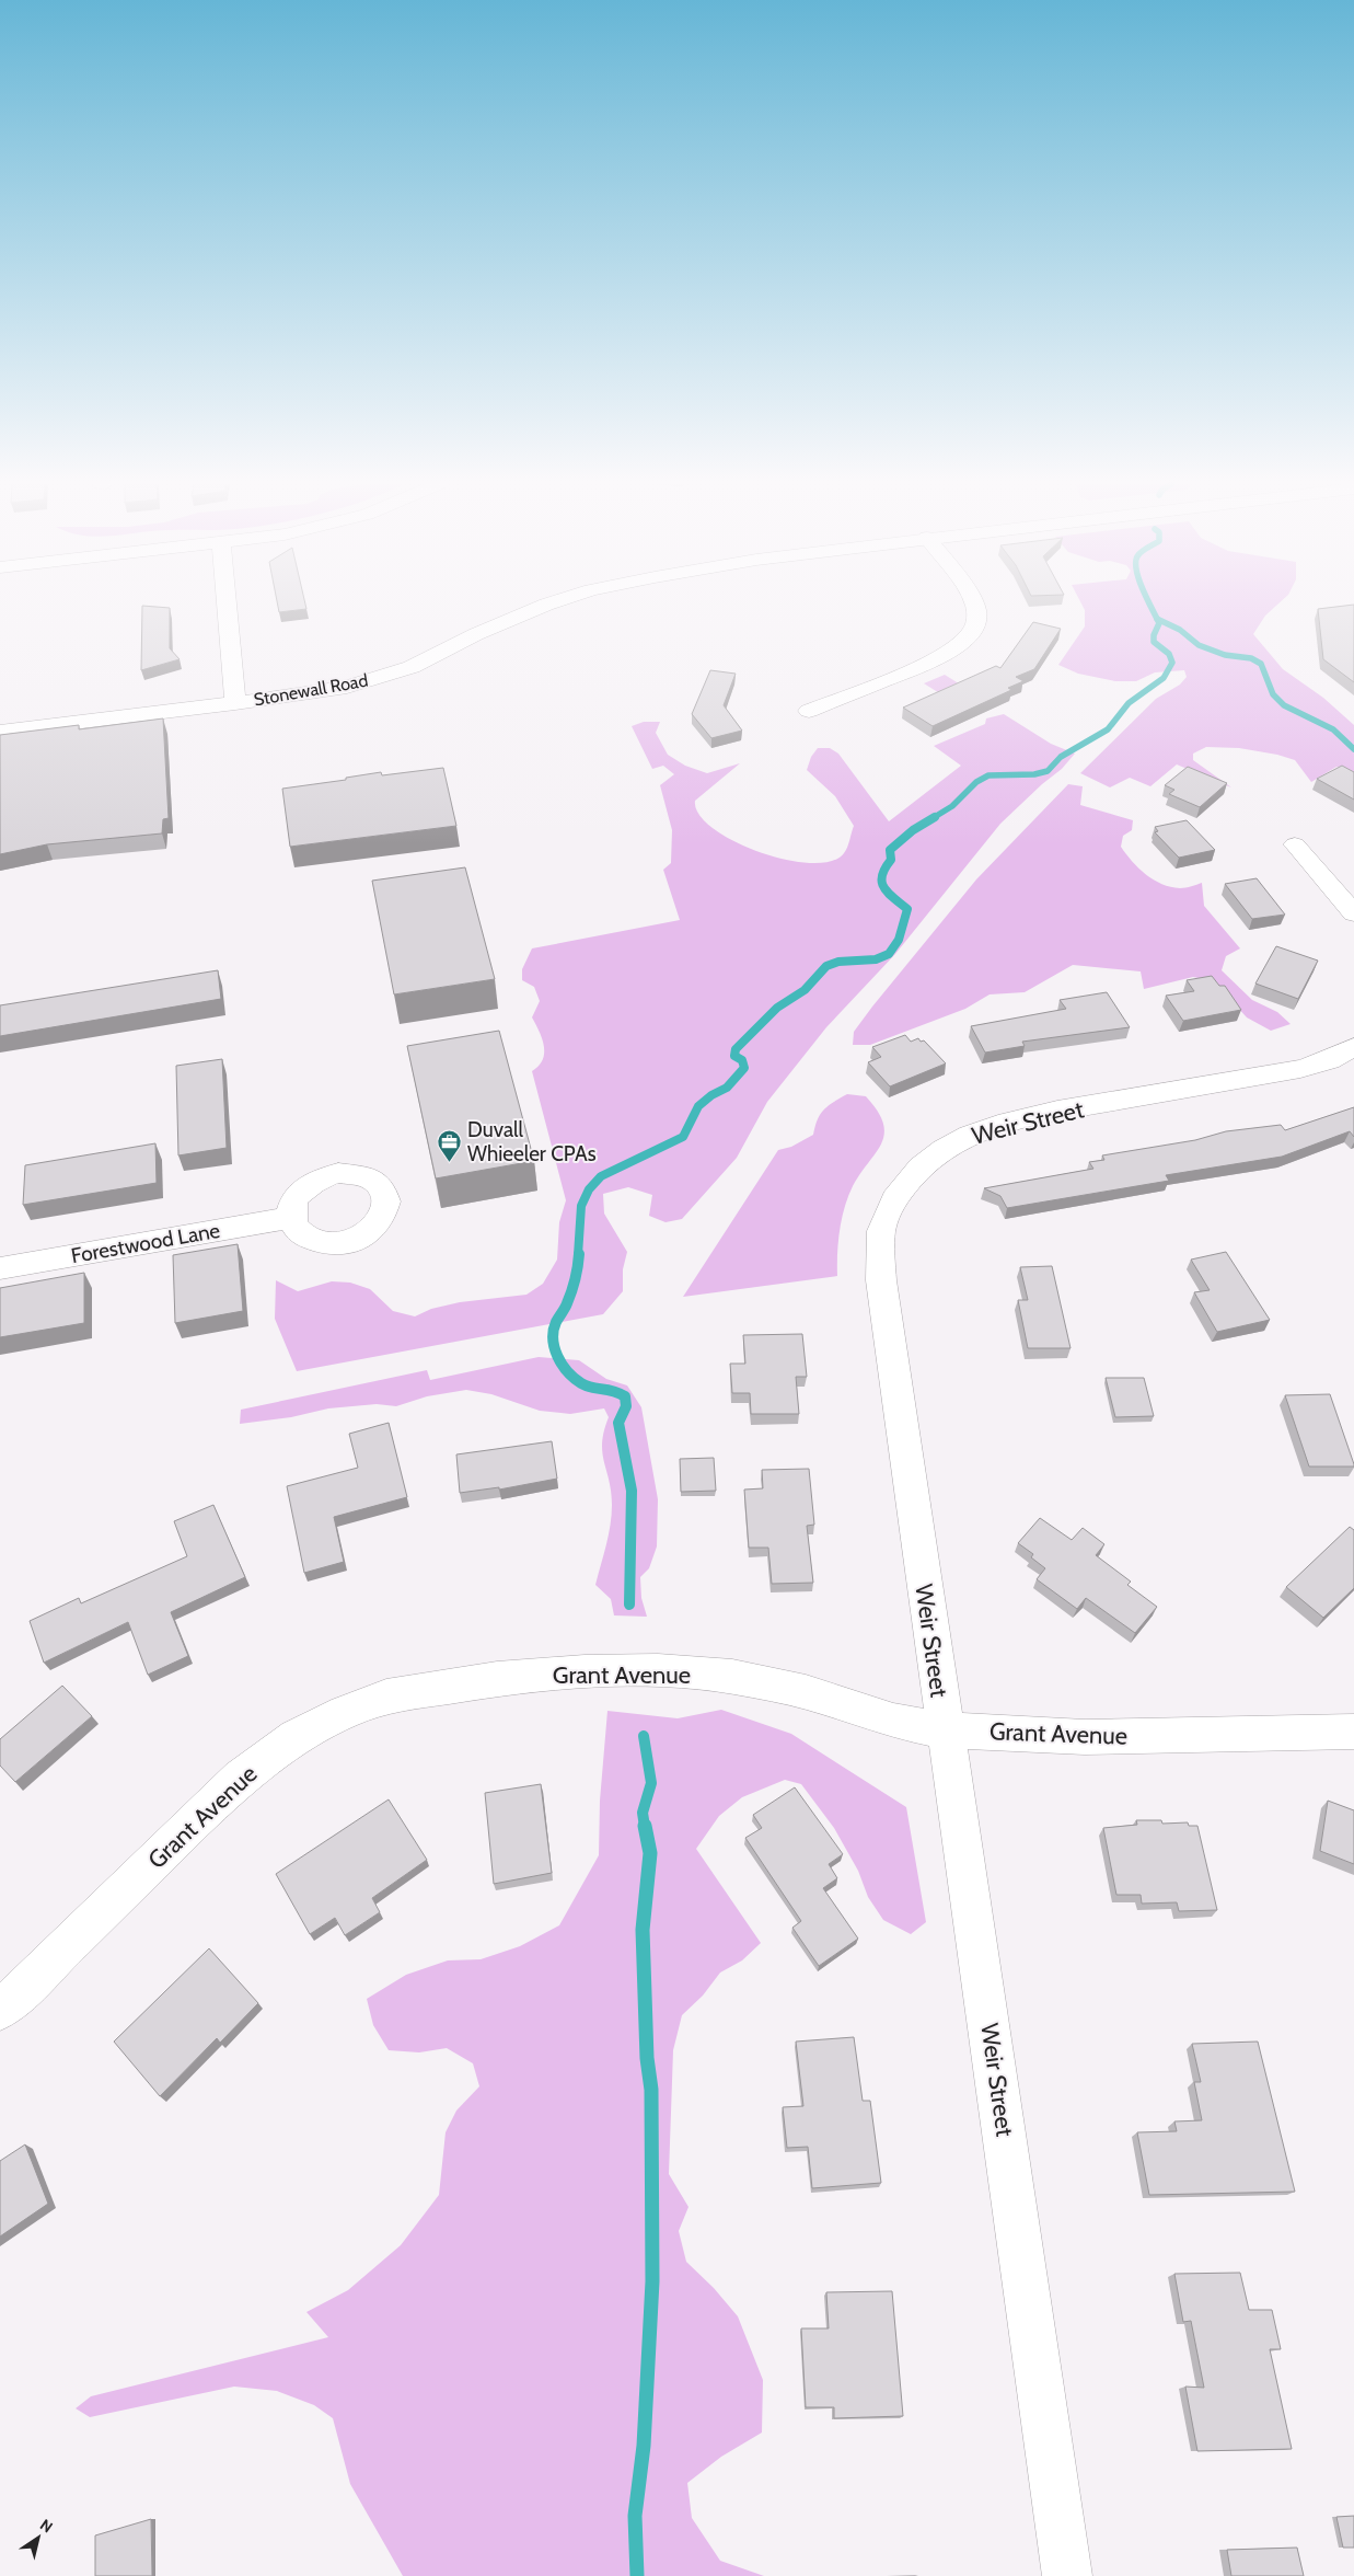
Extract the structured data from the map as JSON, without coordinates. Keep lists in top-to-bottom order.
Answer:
{
  "streets": {
    "street": [
      "Stonewall Road",
      "Weir Street",
      "Forestwood Lane",
      "Grant Avenue"
    ]
  },
  "crossings": [
    ["Weir Street", "Grant Avenue"]
  ],
  "places": {
    "office": ["Duvall Whieeler CPAs"]
  },
  "north": "top right"
}
